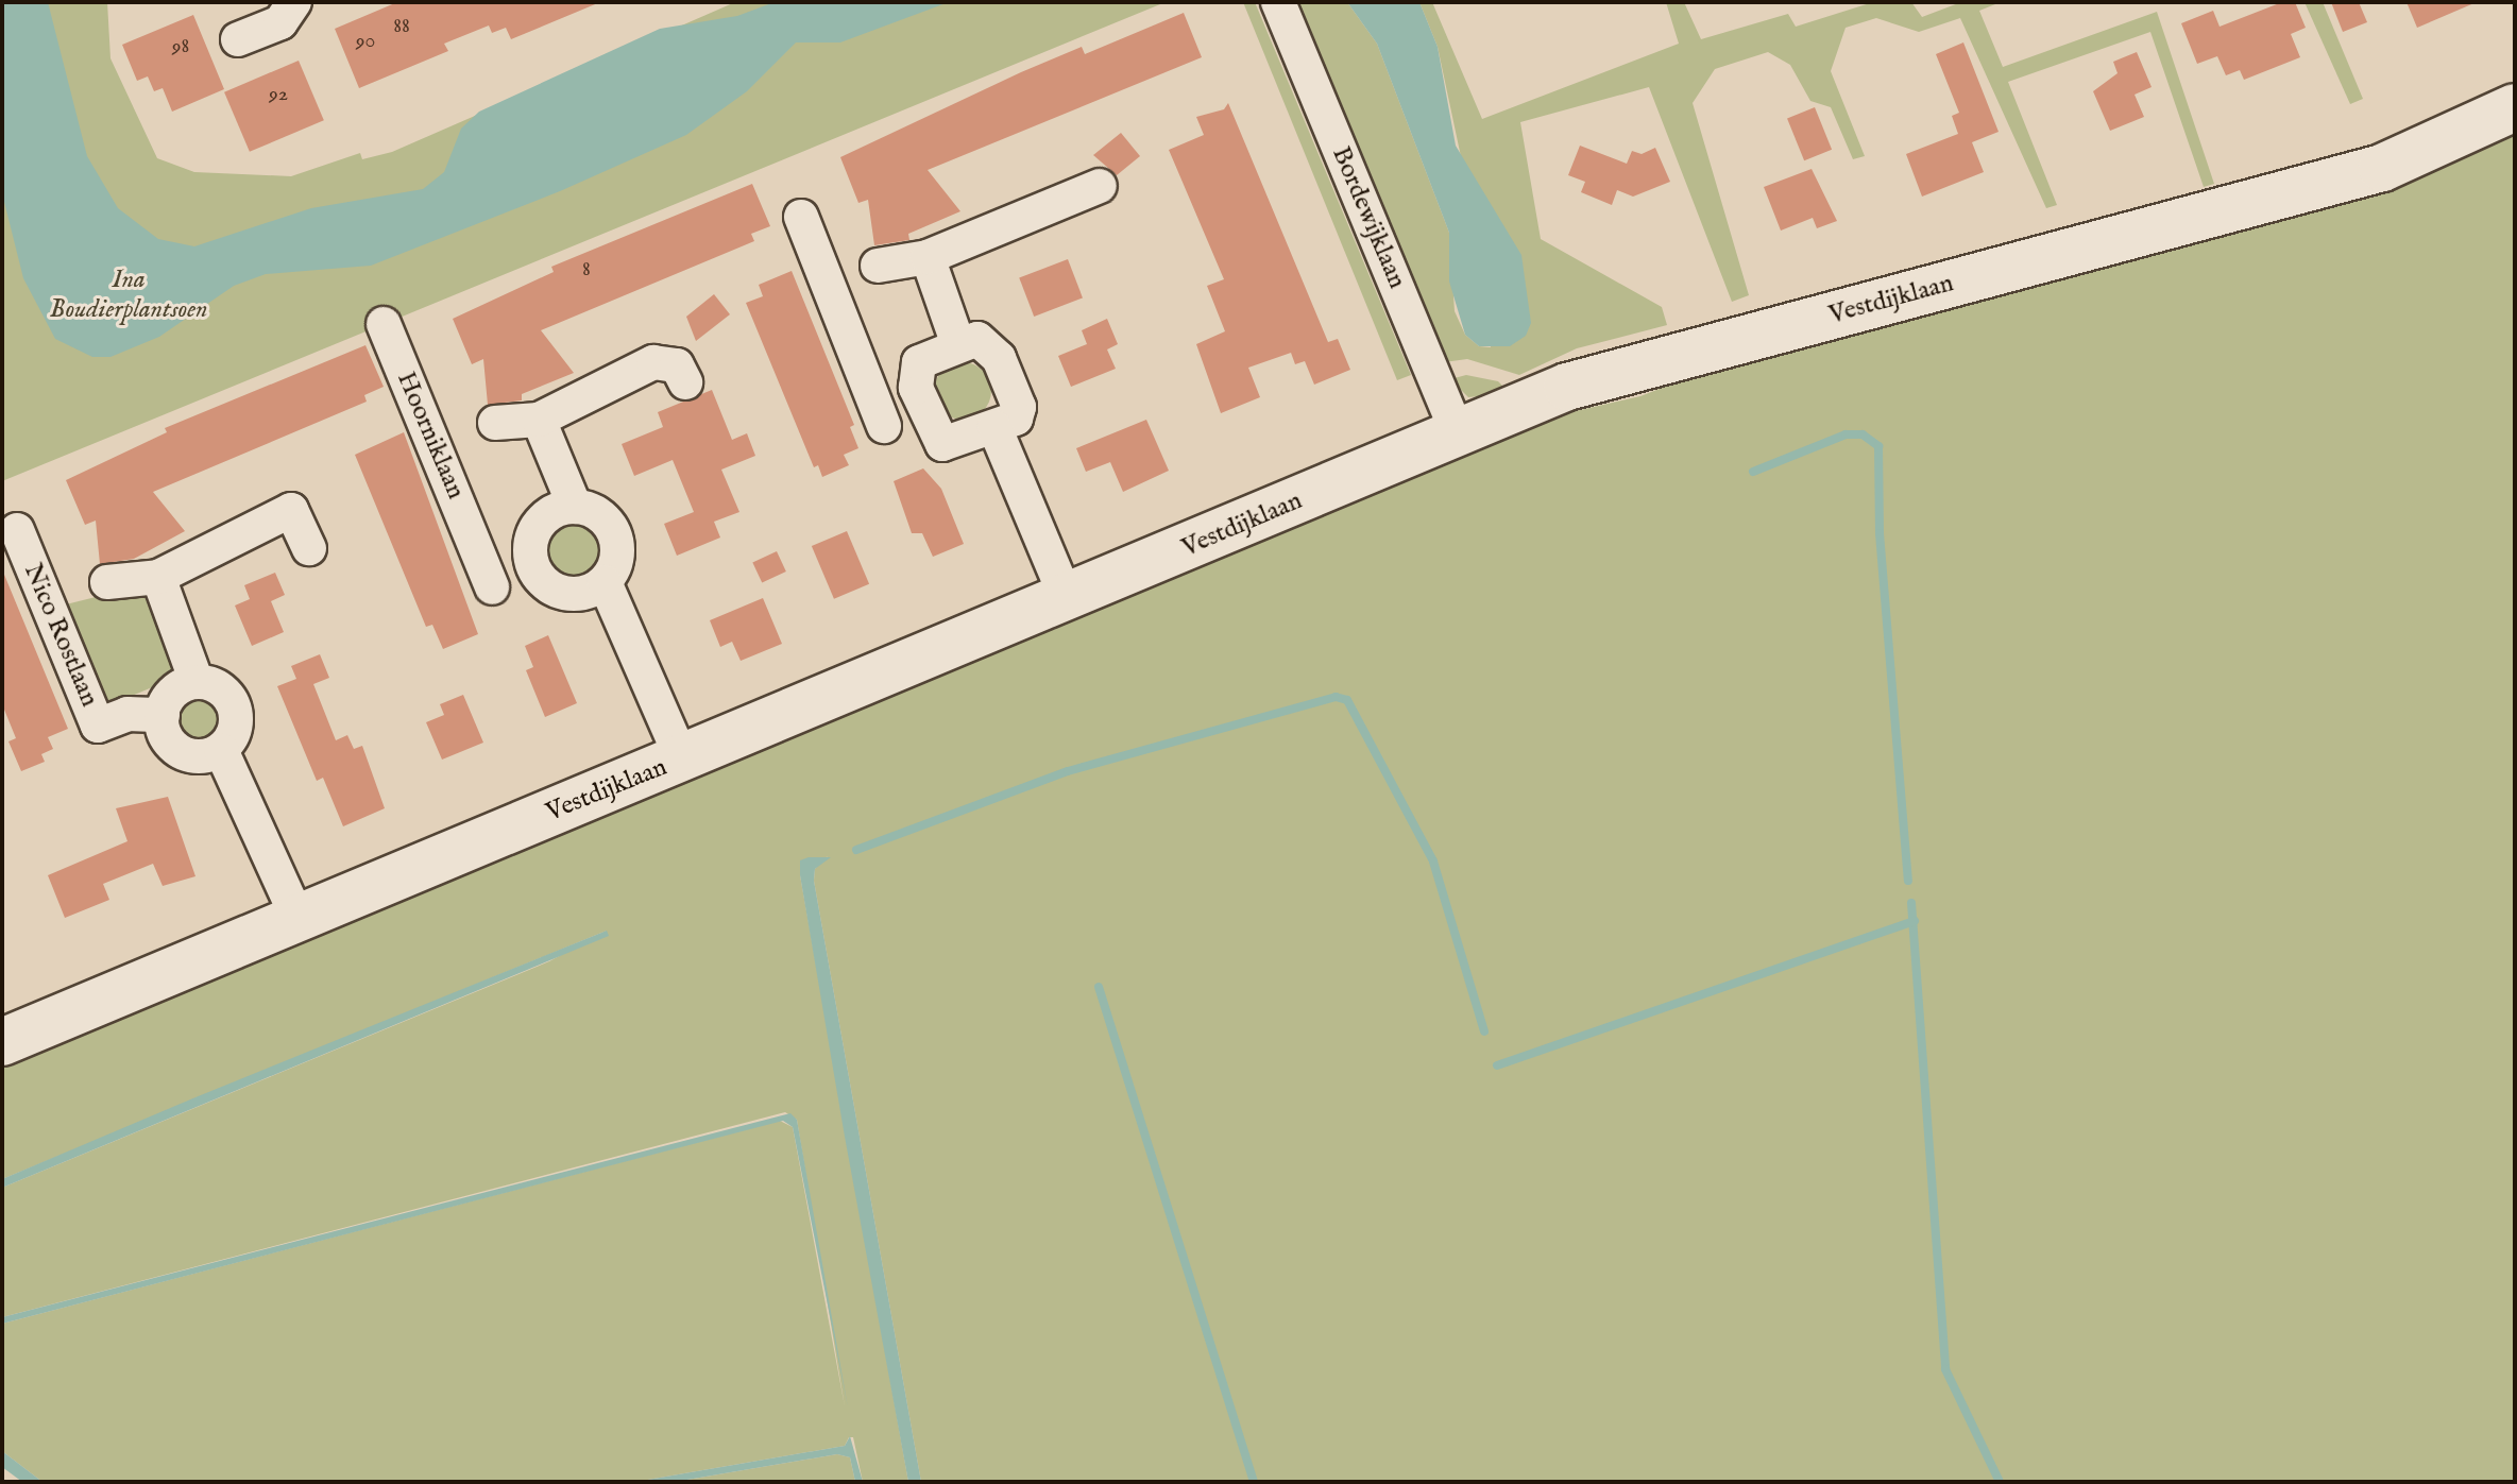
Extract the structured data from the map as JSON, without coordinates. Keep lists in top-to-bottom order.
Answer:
{
  "streets": {
    "street": [
      "Bordewijklaan",
      "Vestdijklaan",
      "Hoorniklaan",
      "Nico Rostlaan"
    ]
  },
  "crossings": [
    ["Bordewijklaan", "Vestdijklaan"]
  ],
  "parks": ["Ina Boudierplantsoen"],
  "house_numbers": [
    "88",
    "90",
    "98",
    "92",
    "8"
  ]
}
